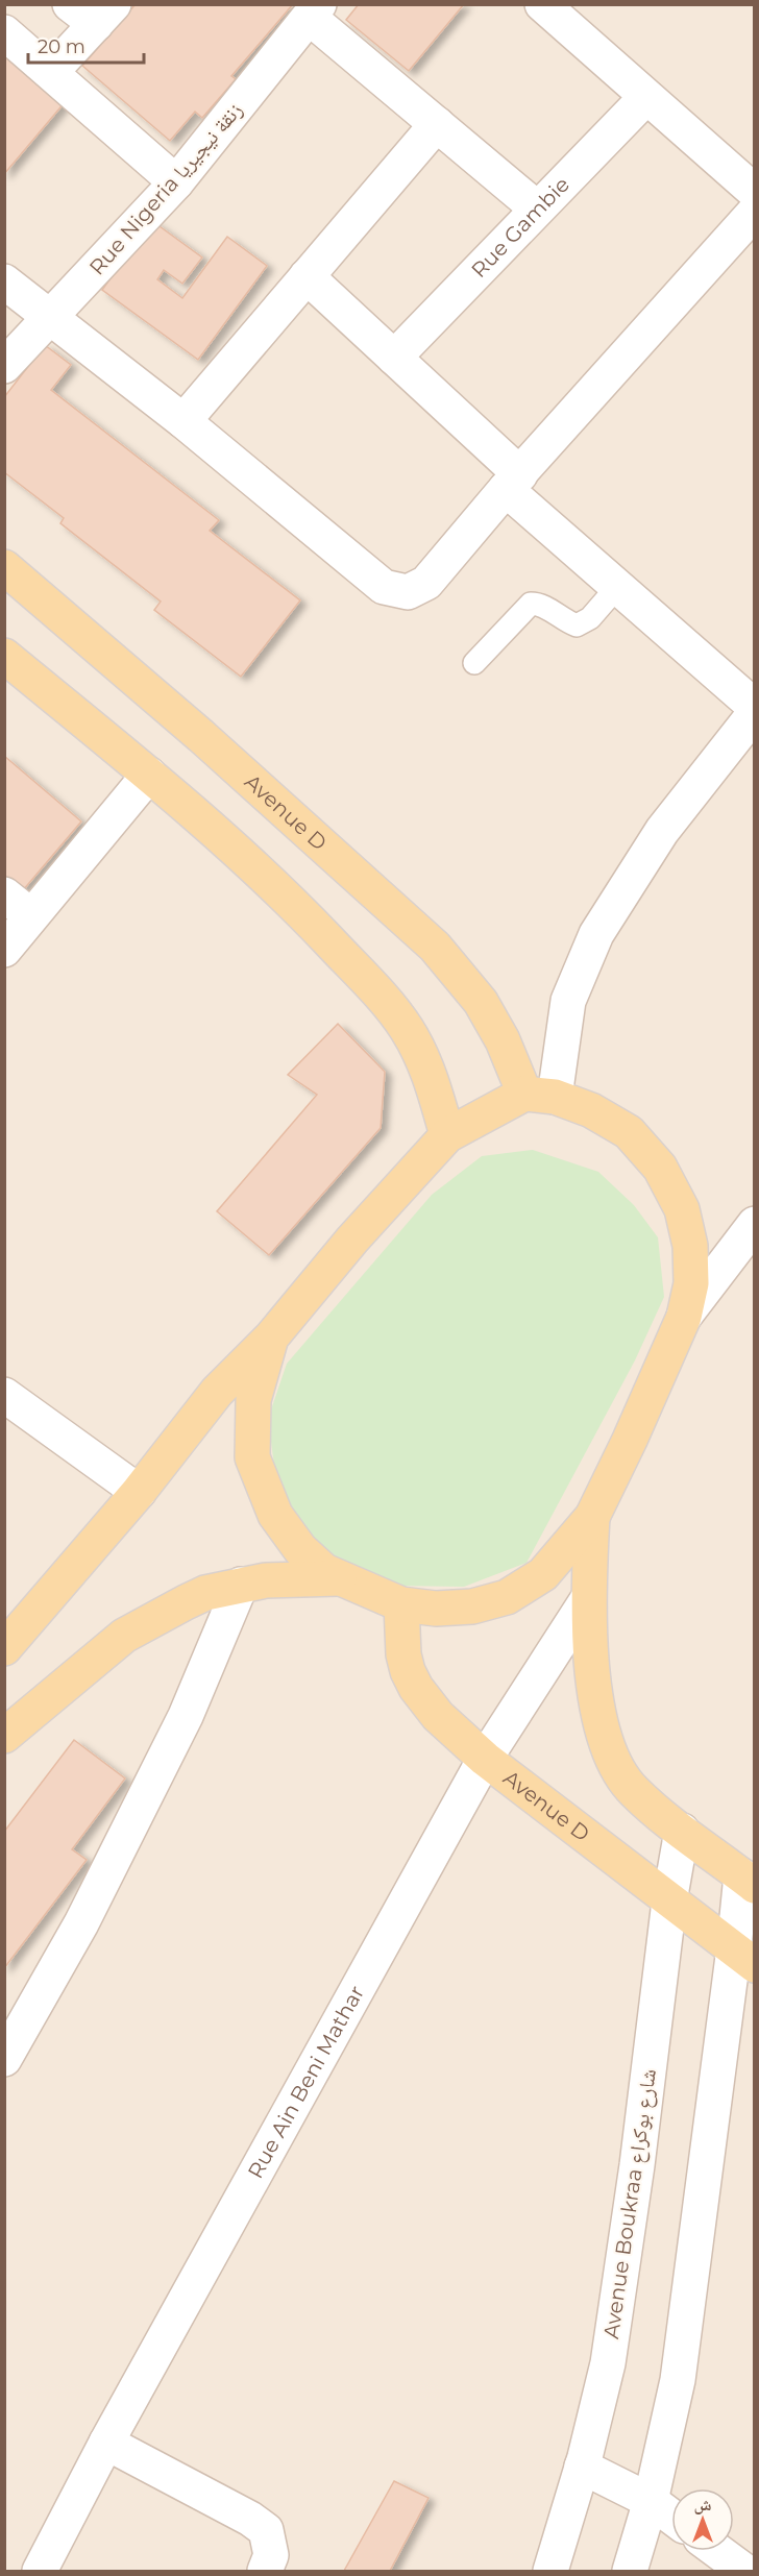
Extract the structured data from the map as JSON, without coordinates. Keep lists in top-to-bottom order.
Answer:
{
  "streets": {
    "main road": ["Avenue D"],
    "street": [
      "Rue Nigeria زنقة نيجيريا",
      "Rue Gambie",
      "Rue Ain Beni Mathar",
      "Avenue Boukraa شارع بوكراع"
    ]
  },
  "crossings": [
    ["Avenue D", "Rue Ain Beni Mathar"],
    ["Avenue D", "Avenue Boukraa شارع بوكراع"]
  ],
  "scale_bar": "20 m",
  "north": "top"
}
